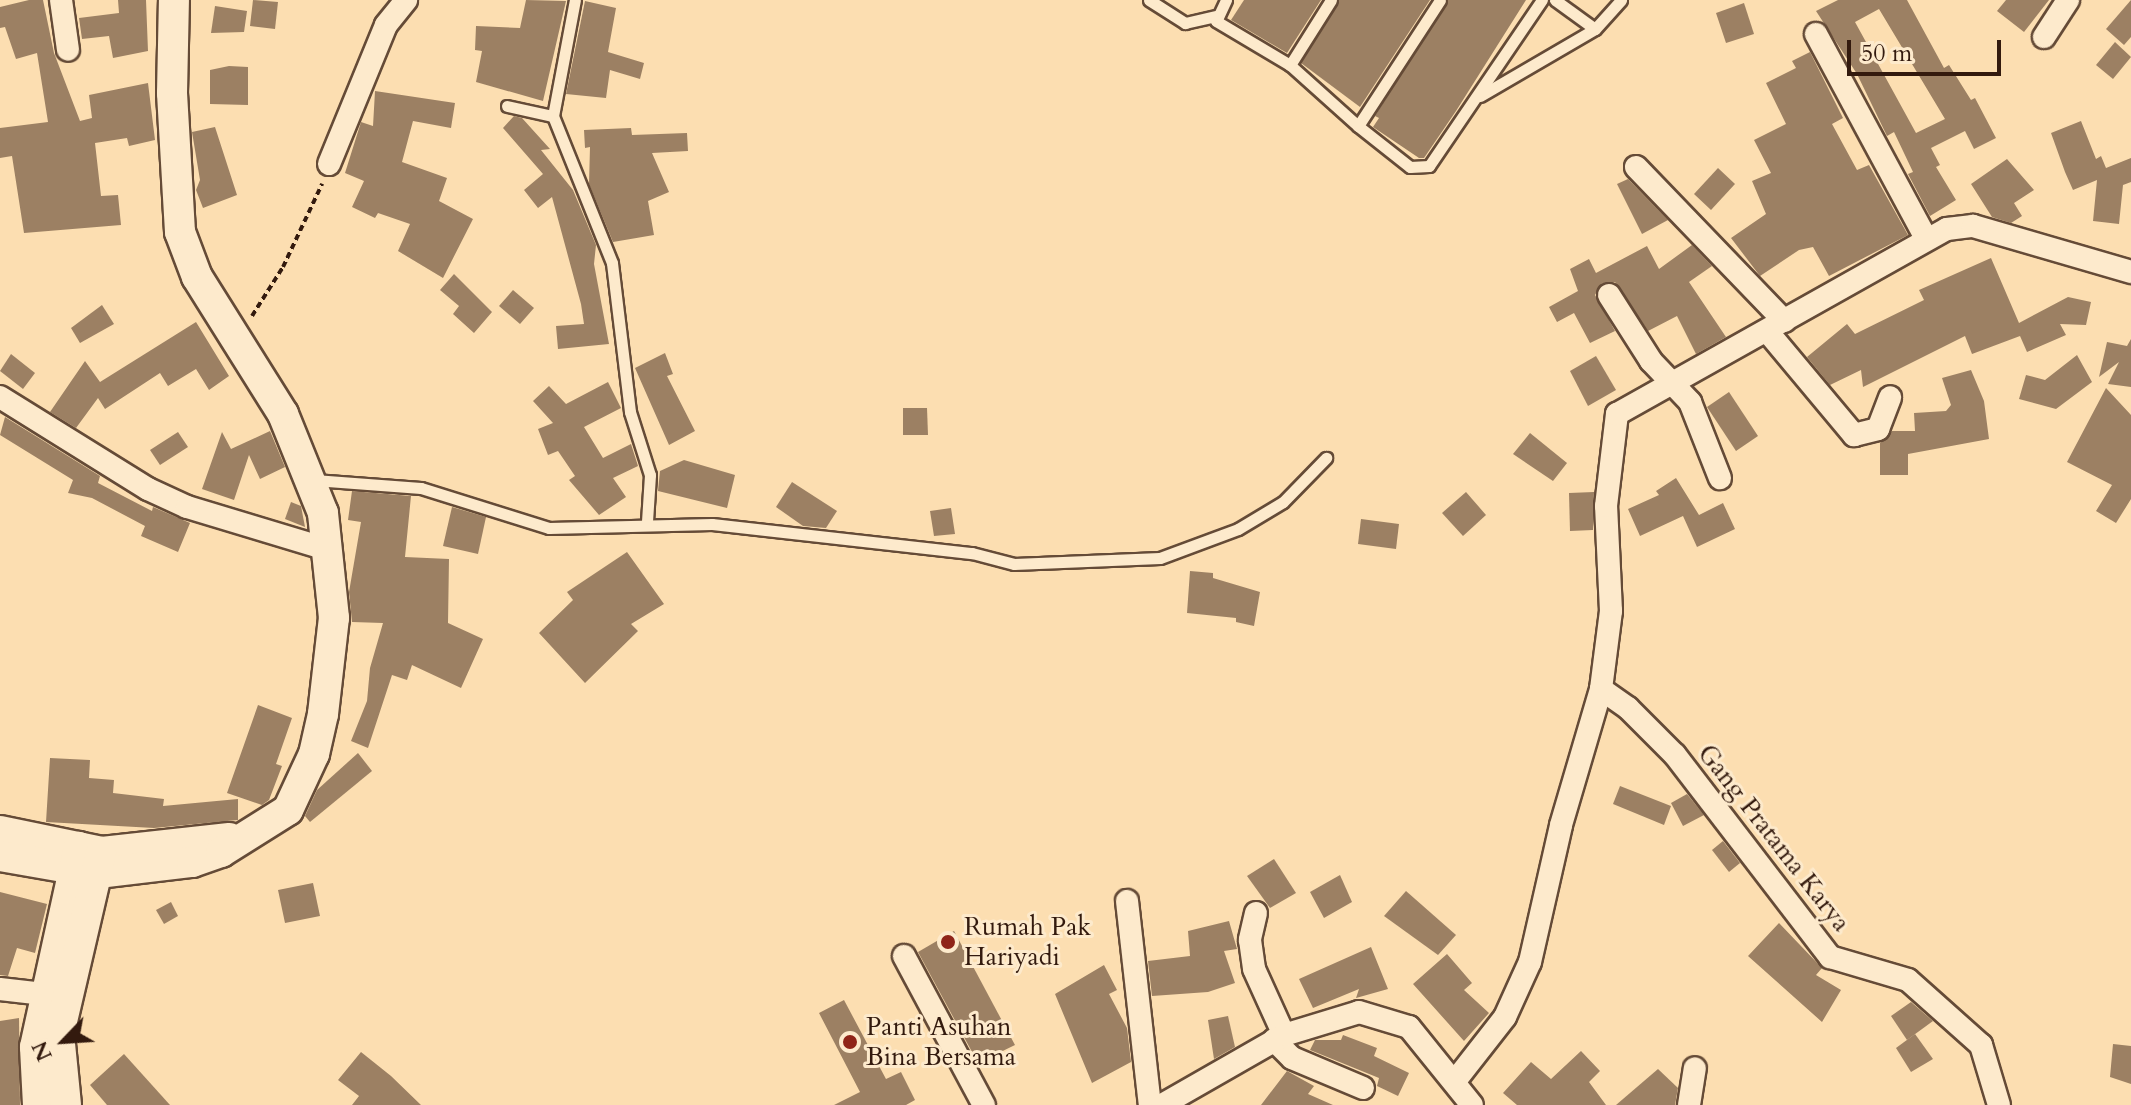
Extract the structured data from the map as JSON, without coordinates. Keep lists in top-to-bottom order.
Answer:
{
  "streets": {
    "street": ["Gang Pratama Karya"]
  },
  "places": ["Rumah Pak Hariyadi", "Panti Asuhan Bina Bersama"],
  "scale_bar": "50 m",
  "north": "bottom left"
}
